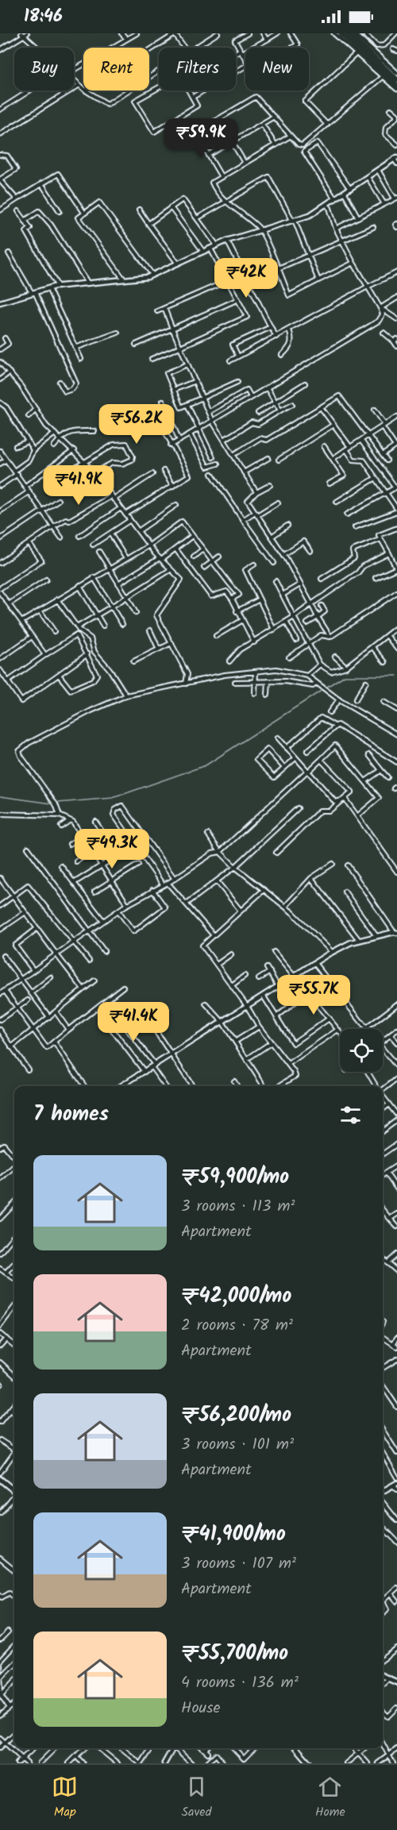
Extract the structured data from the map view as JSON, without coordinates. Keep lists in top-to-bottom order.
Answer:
{
  "page": {
    "status": "18:46",
    "chip": [
      "Buy",
      "Rent",
      "Filters",
      "New"
    ],
    "price": [
      "₹59.9K",
      "₹42K",
      "₹56.2K",
      "₹41.9K",
      "₹49.3K",
      "₹55.7K",
      "₹41.4K"
    ],
    "heading": "7 homes",
    "list": [
      {
        "name": "₹59,900/mo",
        "note": "3 rooms · 113 m² · Apartment"
      },
      {
        "name": "₹42,000/mo",
        "note": "2 rooms · 78 m² · Apartment"
      },
      {
        "name": "₹56,200/mo",
        "note": "3 rooms · 101 m² · Apartment"
      },
      {
        "name": "₹41,900/mo",
        "note": "3 rooms · 107 m² · Apartment"
      },
      {
        "name": "₹55,700/mo",
        "note": "4 rooms · 136 m² · House"
      }
    ],
    "tabs": ["Map", "Saved", "Home"]
  }
}
